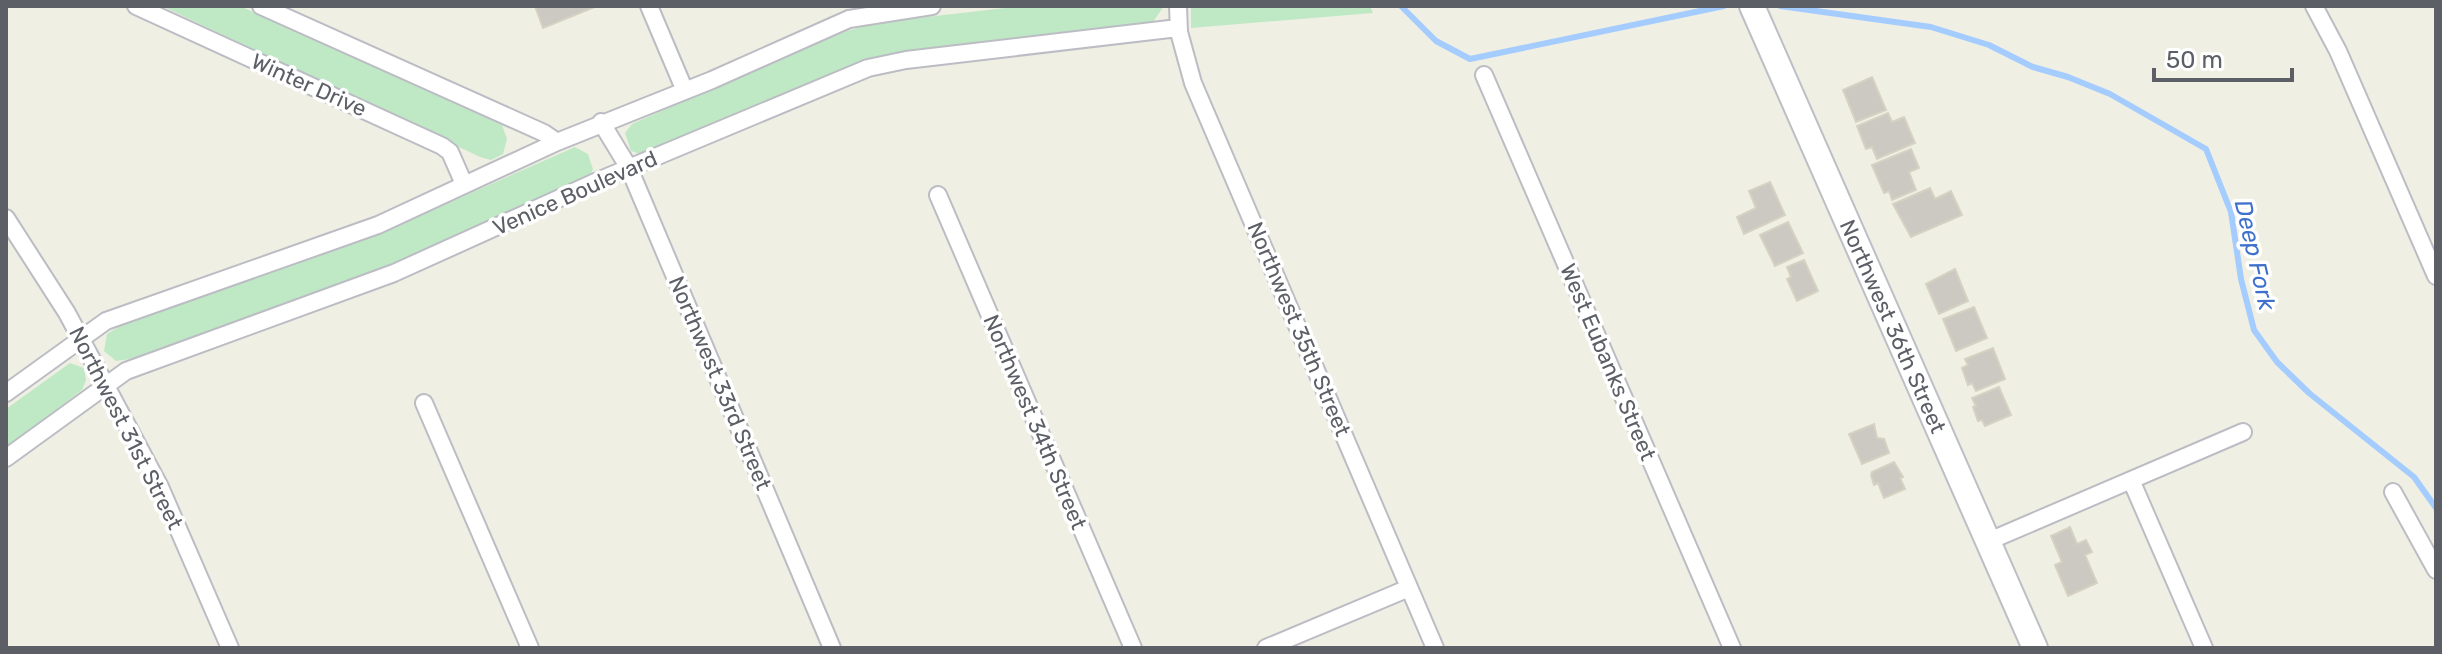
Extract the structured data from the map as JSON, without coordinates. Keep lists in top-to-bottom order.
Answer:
{
  "streets": {
    "street": [
      "Winter Drive",
      "Venice Boulevard",
      "Northwest 36th Street",
      "Northwest 35th Street",
      "West Eubanks Street",
      "Northwest 33rd Street",
      "Northwest 34th Street",
      "Northwest 31st Street"
    ]
  },
  "crossings": [
    ["Venice Boulevard", "Northwest 35th Street"],
    ["Venice Boulevard", "Northwest 33rd Street"],
    ["Venice Boulevard", "Northwest 31st Street"]
  ],
  "water": ["Deep Fork"],
  "scale_bar": "50 m"
}
